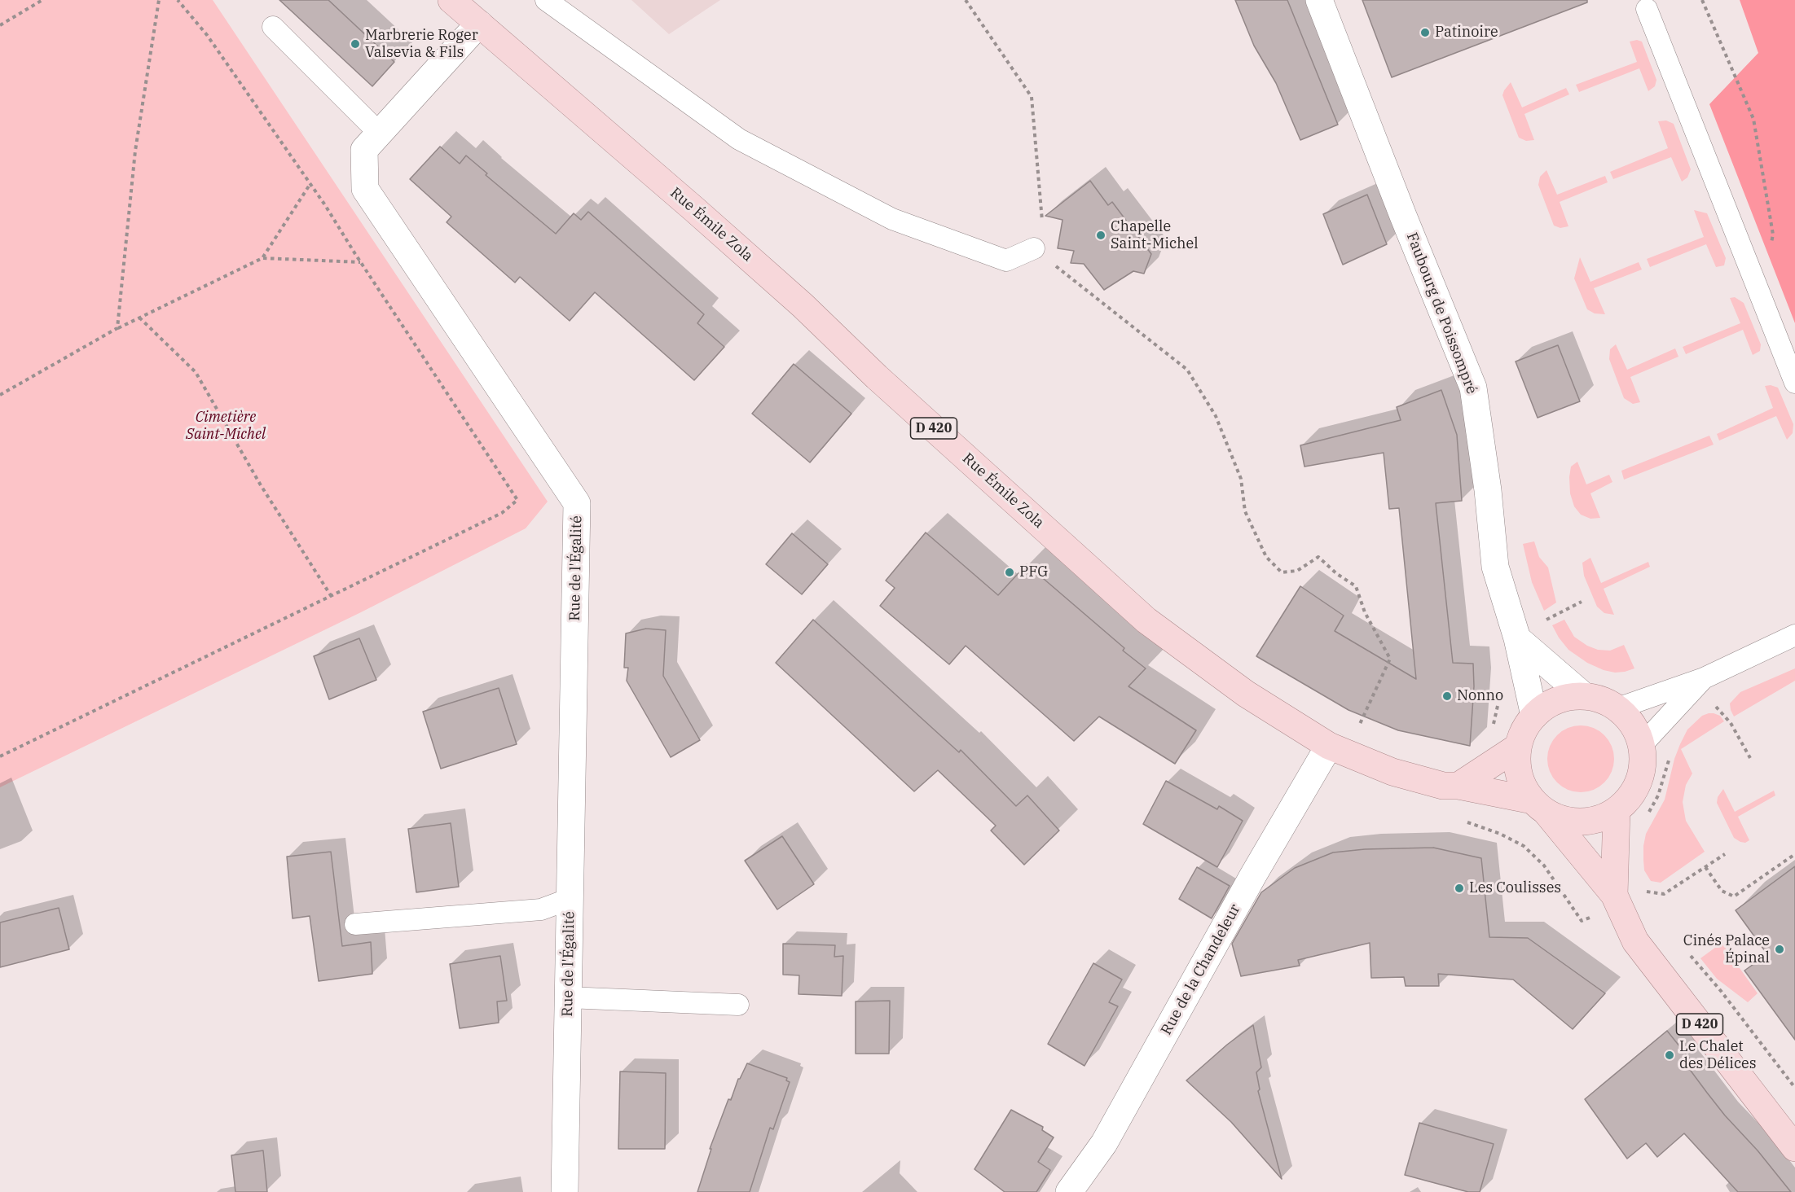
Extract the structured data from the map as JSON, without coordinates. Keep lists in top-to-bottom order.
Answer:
{
  "streets": {
    "main road": ["Rue Émile Zola", "D 420"],
    "street": ["Faubourg de Poissompré", "Rue de l'Égalité", "Rue de la Chandeleur"]
  },
  "crossings": [
    ["Rue Émile Zola", "D 420"],
    ["Rue Émile Zola", "Rue de l'Égalité"],
    ["Rue Émile Zola", "Rue de la Chandeleur"],
    ["Faubourg de Poissompré", "D 420"]
  ],
  "parks": ["Cimetière Saint-Michel"],
  "places": [
    "Patinoire",
    "Marbrerie Roger Valsevia & Fils",
    "Chapelle Saint-Michel",
    "PFG",
    "Nonno",
    "Les Coulisses",
    "Cinés Palace Épinal",
    "Le Chalet des Délices"
  ]
}
